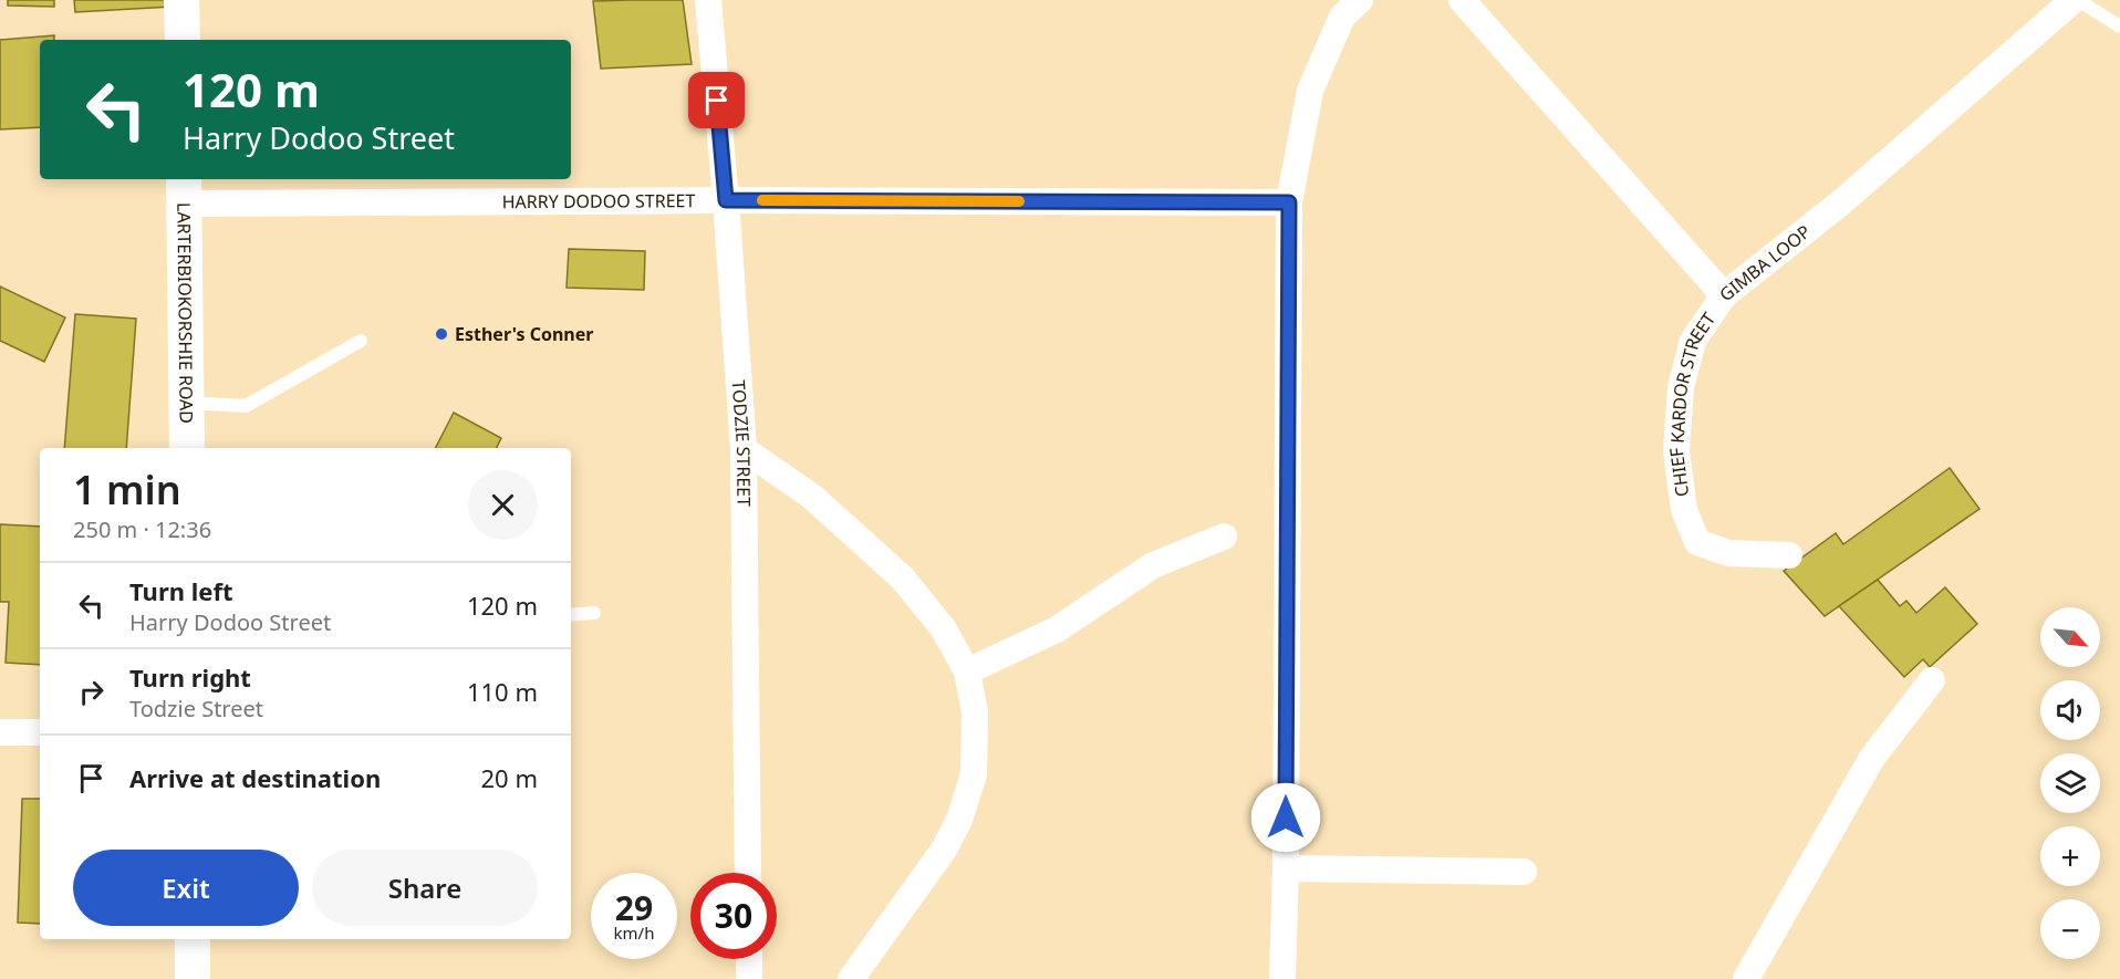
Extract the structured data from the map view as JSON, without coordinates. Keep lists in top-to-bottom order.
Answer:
{
  "streets": {
    "street": [
      "HARRY DODOO STREET",
      "GIMBA LOOP",
      "LARTERBIOKORSHIE ROAD",
      "CHIEF KARDOR STREET",
      "TODZIE STREET"
    ]
  },
  "crossings": [
    ["HARRY DODOO STREET", "LARTERBIOKORSHIE ROAD"],
    ["HARRY DODOO STREET", "TODZIE STREET"],
    ["GIMBA LOOP", "CHIEF KARDOR STREET"]
  ],
  "places": ["Esther's Conner"],
  "north": "bottom right",
  "page": {
    "turn": ["120 m", "Harry Dodoo Street"],
    "heading": ["1 min", "250 m · 12:36"],
    "list": [
      {
        "name": "Turn left",
        "note": "Harry Dodoo Street",
        "value": "120 m"
      },
      {
        "name": "Turn right",
        "note": "Todzie Street",
        "value": "110 m"
      },
      {
        "name": "Arrive at destination",
        "value": "20 m"
      }
    ],
    "map_buttons": ["+", "−"],
    "buttons": ["Exit", "Share"],
    "speed": "29 km/h",
    "limit": "30"
  }
}
